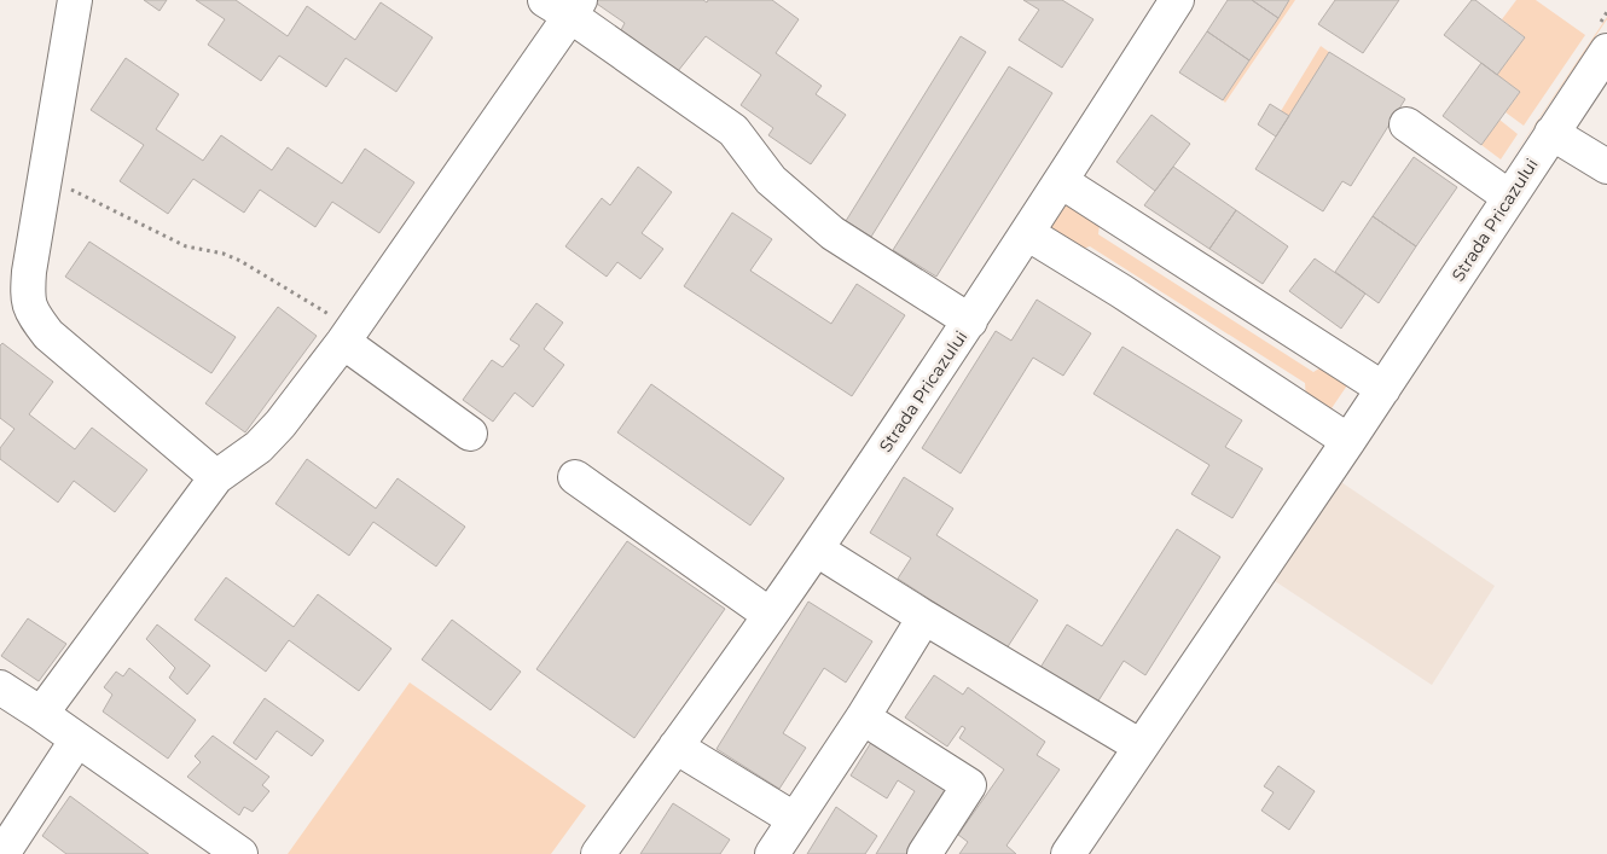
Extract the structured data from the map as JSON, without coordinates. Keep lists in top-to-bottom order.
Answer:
{
  "streets": {
    "street": ["Strada Pricazului"]
  }
}
